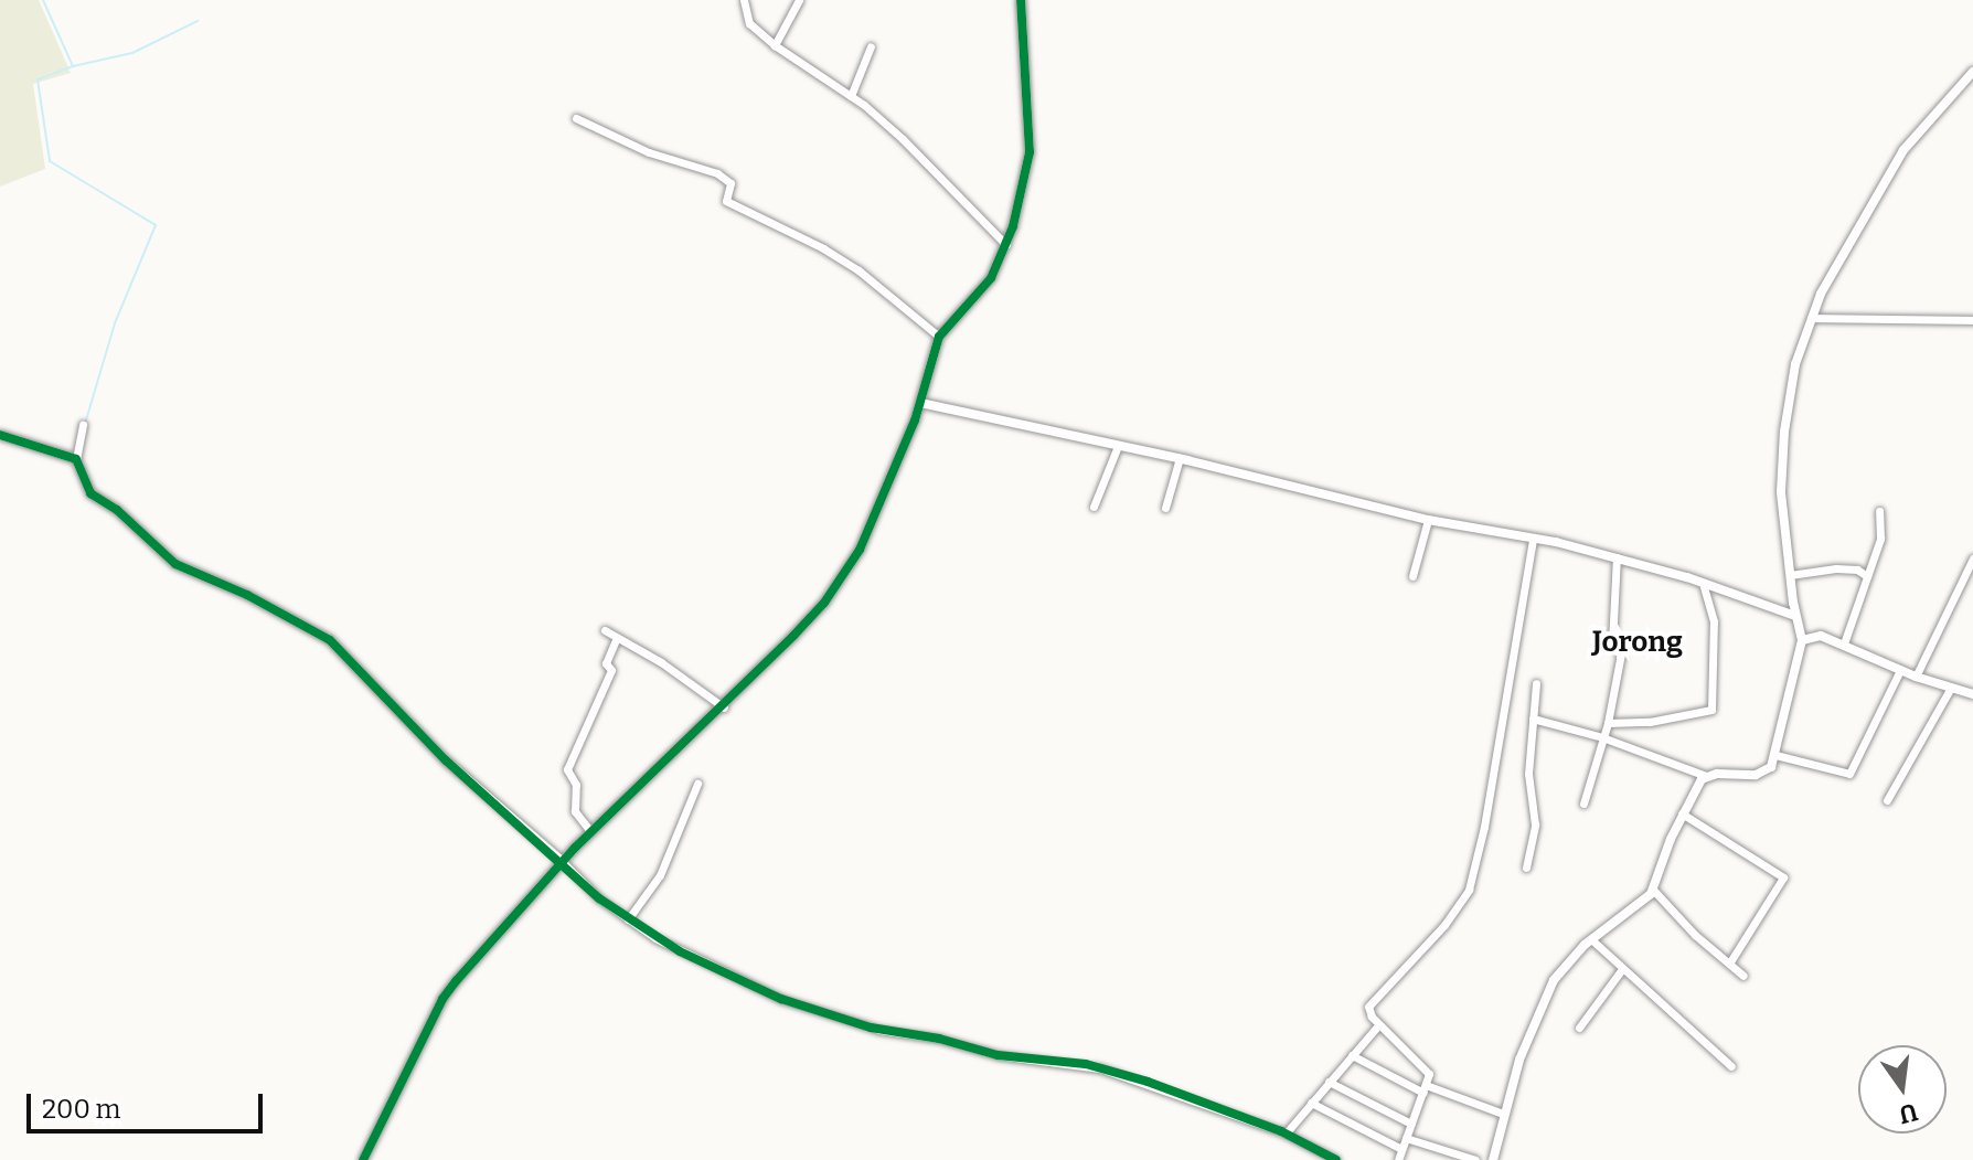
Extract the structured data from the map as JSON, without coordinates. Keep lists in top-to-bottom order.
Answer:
{
  "districts": ["Jorong"],
  "scale_bar": "200 m",
  "north": "bottom"
}
